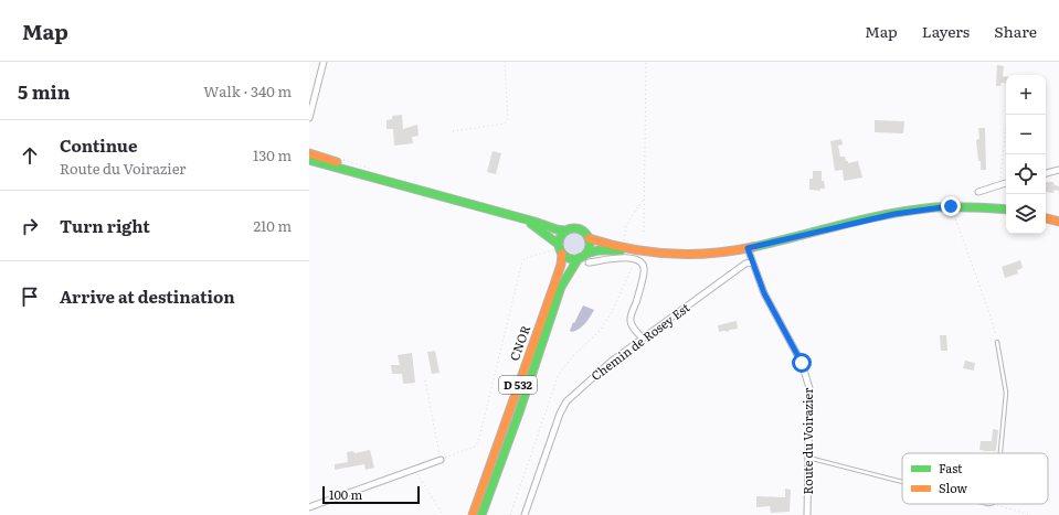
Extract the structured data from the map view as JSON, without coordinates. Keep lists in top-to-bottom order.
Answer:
{
  "streets": {
    "main road": ["CNOR", "D 532"],
    "street": ["Chemin de Rosey Est", "Route du Voirazier"]
  },
  "crossings": [
    ["Chemin de Rosey Est", "Route du Voirazier"]
  ],
  "legend": ["Fast", "Slow"],
  "scale_bar": "100 m",
  "page": {
    "header": "Map",
    "nav": ["Map", "Layers", "Share"],
    "heading": ["5 min", "Walk · 340 m"],
    "map_buttons": ["+", "−"],
    "list": [
      ["Continue", "Route du Voirazier", "130 m"],
      ["Turn right", "210 m"],
      "Arrive at destination"
    ],
    "scale": "100 m"
  }
}
